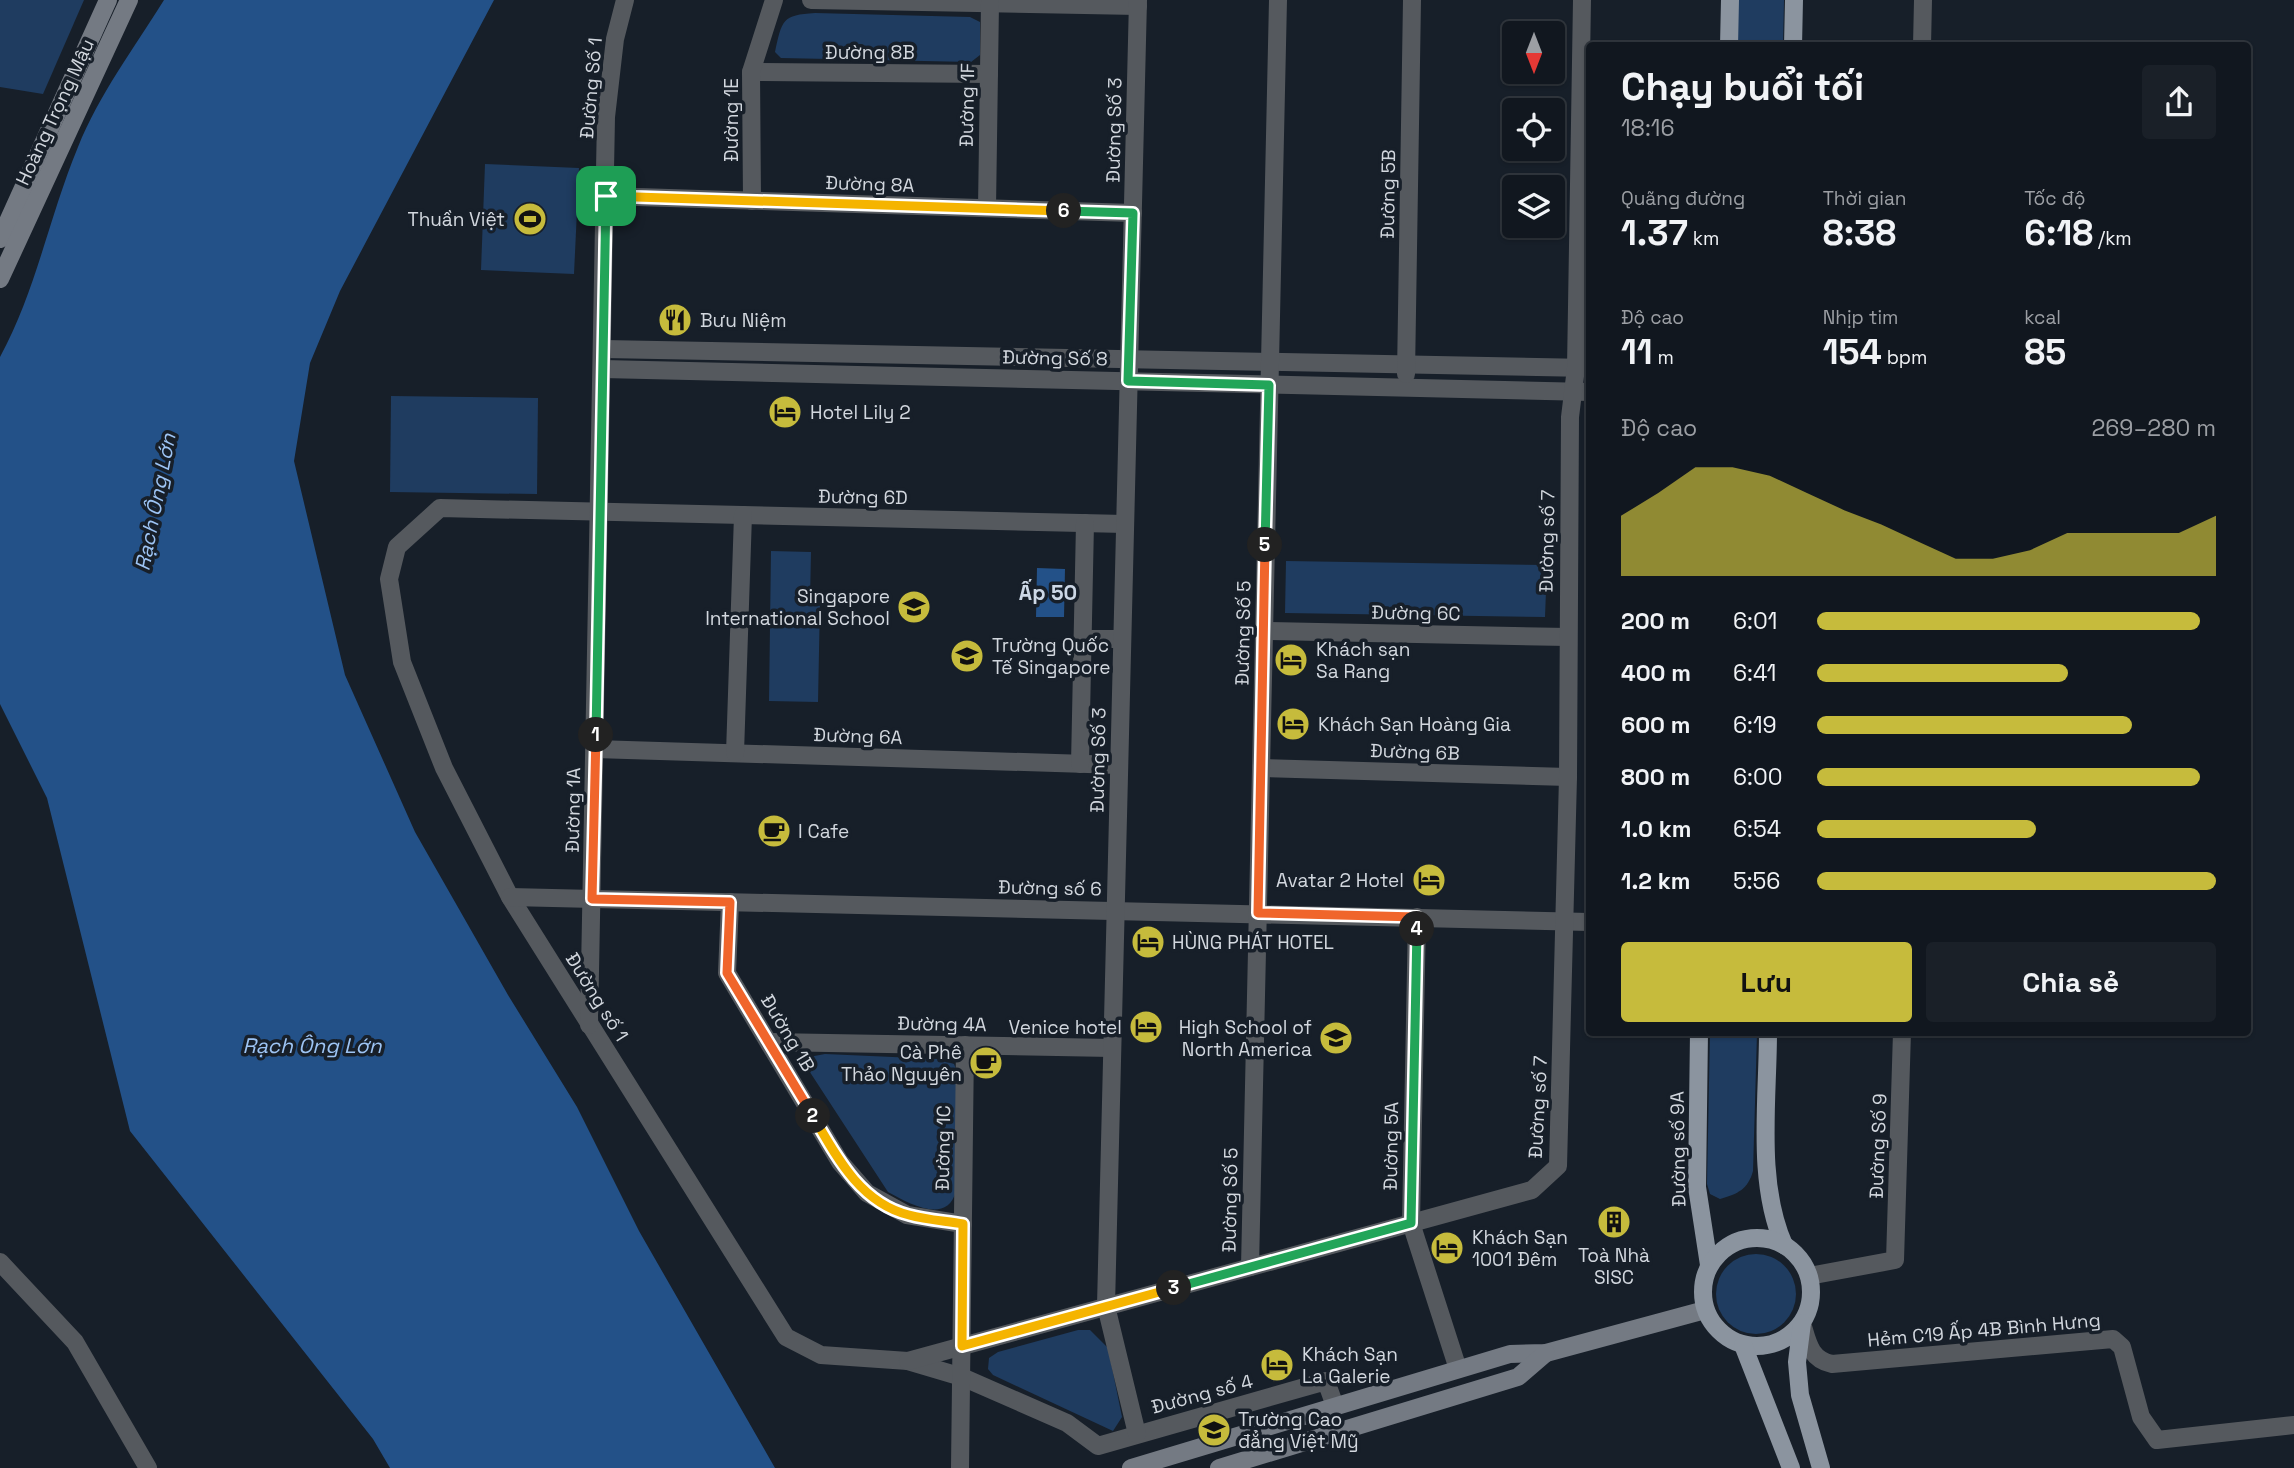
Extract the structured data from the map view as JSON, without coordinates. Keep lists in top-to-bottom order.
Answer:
{
  "streets": {
    "main road": ["Hoàng Trọng Mậu", "Đường số 9A"],
    "street": [
      "Đường 8B",
      "Đường Số 1",
      "Đường 1F",
      "Đường 1E",
      "Đường Số 3",
      "Đường 8A",
      "Đường 5B",
      "Đường Số 8",
      "Đường 6D",
      "Đường số 7",
      "Đường 6C",
      "Đường Số 5",
      "Đường 6A",
      "Đường 6B",
      "Đường 1A",
      "Đường số 6",
      "Đường số 1",
      "Đường 4A",
      "Đường 1B",
      "Đường 5A",
      "Đường Số 9",
      "Đường 1C",
      "Hẻm C19 Ấp 4B Bình Hưng",
      "Đường số 4"
    ]
  },
  "crossings": [
    ["Đường 8B", "Đường 1F"],
    ["Đường 8B", "Đường 1E"],
    ["Đường Số 1", "Đường 8A"],
    ["Đường Số 1", "Đường Số 8"],
    ["Đường 1F", "Đường 8A"],
    ["Đường 1E", "Đường 8A"],
    ["Đường Số 3", "Đường 8A"],
    ["Đường Số 3", "Đường Số 8"],
    ["Đường Số 3", "Đường 6D"],
    ["Đường Số 3", "Đường số 7"],
    ["Đường Số 3", "Đường 6A"],
    ["Đường Số 3", "Đường số 6"],
    ["Đường Số 3", "Đường 4A"],
    ["Đường Số 3", "Đường số 4"],
    ["Đường 5B", "Đường Số 8"],
    ["Đường Số 8", "Đường số 7"],
    ["Đường Số 8", "Đường Số 5"],
    ["Đường 6D", "Đường 1A"],
    ["Đường 6D", "Đường số 1"],
    ["Đường số 7", "Đường 6C"],
    ["Đường số 7", "Đường Số 5"],
    ["Đường số 7", "Đường 6B"],
    ["Đường số 7", "Đường số 6"],
    ["Đường số 7", "Đường số 1"],
    ["Đường số 7", "Đường 5A"],
    ["Đường số 7", "Đường 1C"],
    ["Đường 6C", "Đường Số 5"],
    ["Đường Số 5", "Đường 6B"],
    ["Đường Số 5", "Đường số 6"],
    ["Đường 6A", "Đường 1A"],
    ["Đường 1A", "Đường số 6"],
    ["Đường 1A", "Đường số 1"],
    ["Đường số 6", "Đường số 1"],
    ["Đường số 6", "Đường 1B"],
    ["Đường số 6", "Đường 5A"],
    ["Đường số 1", "Đường 1C"],
    ["Đường số 1", "Đường số 4"],
    ["Đường 4A", "Đường 1B"],
    ["Đường 4A", "Đường 1C"],
    ["Đường 1B", "Đường 1C"],
    ["Đường Số 9", "Đường số 9A"],
    ["Đường Số 9", "Hẻm C19 Ấp 4B Bình Hưng"],
    ["Đường số 9A", "Hẻm C19 Ấp 4B Bình Hưng"]
  ],
  "districts": ["Ấp 50"],
  "water": ["Rạch Ông Lớn"],
  "places": {
    "sports": ["Thuần Việt"],
    "restaurant": ["Bưu Niệm"],
    "hotel": [
      "Hotel Lily 2",
      "Khách sạn Sa Rang",
      "Khách Sạn Hoàng Gia",
      "Avatar 2 Hotel",
      "HÙNG PHÁT HOTEL",
      "Venice hotel",
      "Khách Sạn 1001 Đêm",
      "Khách Sạn La Galerie"
    ],
    "school or university": [
      "Singapore International School",
      "Trường Quốc Tế Singapore",
      "High School of North America",
      "Trường Cao đẳng Việt Mỹ"
    ],
    "cafe": ["I Cafe", "Cà Phê Thảo Nguyên"],
    "building": ["Toà Nhà SISC"]
  },
  "north": "bottom",
  "page": {
    "heading": ["Chạy buổi tối", "18:16"],
    "stats": [
      ["Quãng đường", "1.37 km"],
      ["Thời gian", "8:38"],
      ["Tốc độ", "6:18 /km"],
      ["Độ cao", "11 m"],
      ["Nhịp tim", "154 bpm"],
      ["kcal", "85"]
    ],
    "pins": [
      "6",
      "5",
      "1",
      "4",
      "2",
      "3"
    ],
    "chart": ["Độ cao", "269–280 m"],
    "list": [
      {
        "name": "200 m",
        "note": "6:01"
      },
      {
        "name": "400 m",
        "note": "6:41"
      },
      {
        "name": "600 m",
        "note": "6:19"
      },
      {
        "name": "800 m",
        "note": "6:00"
      },
      {
        "name": "1.0 km",
        "note": "6:54"
      },
      {
        "name": "1.2 km",
        "note": "5:56"
      }
    ],
    "buttons": ["Lưu", "Chia sẻ"]
  }
}
